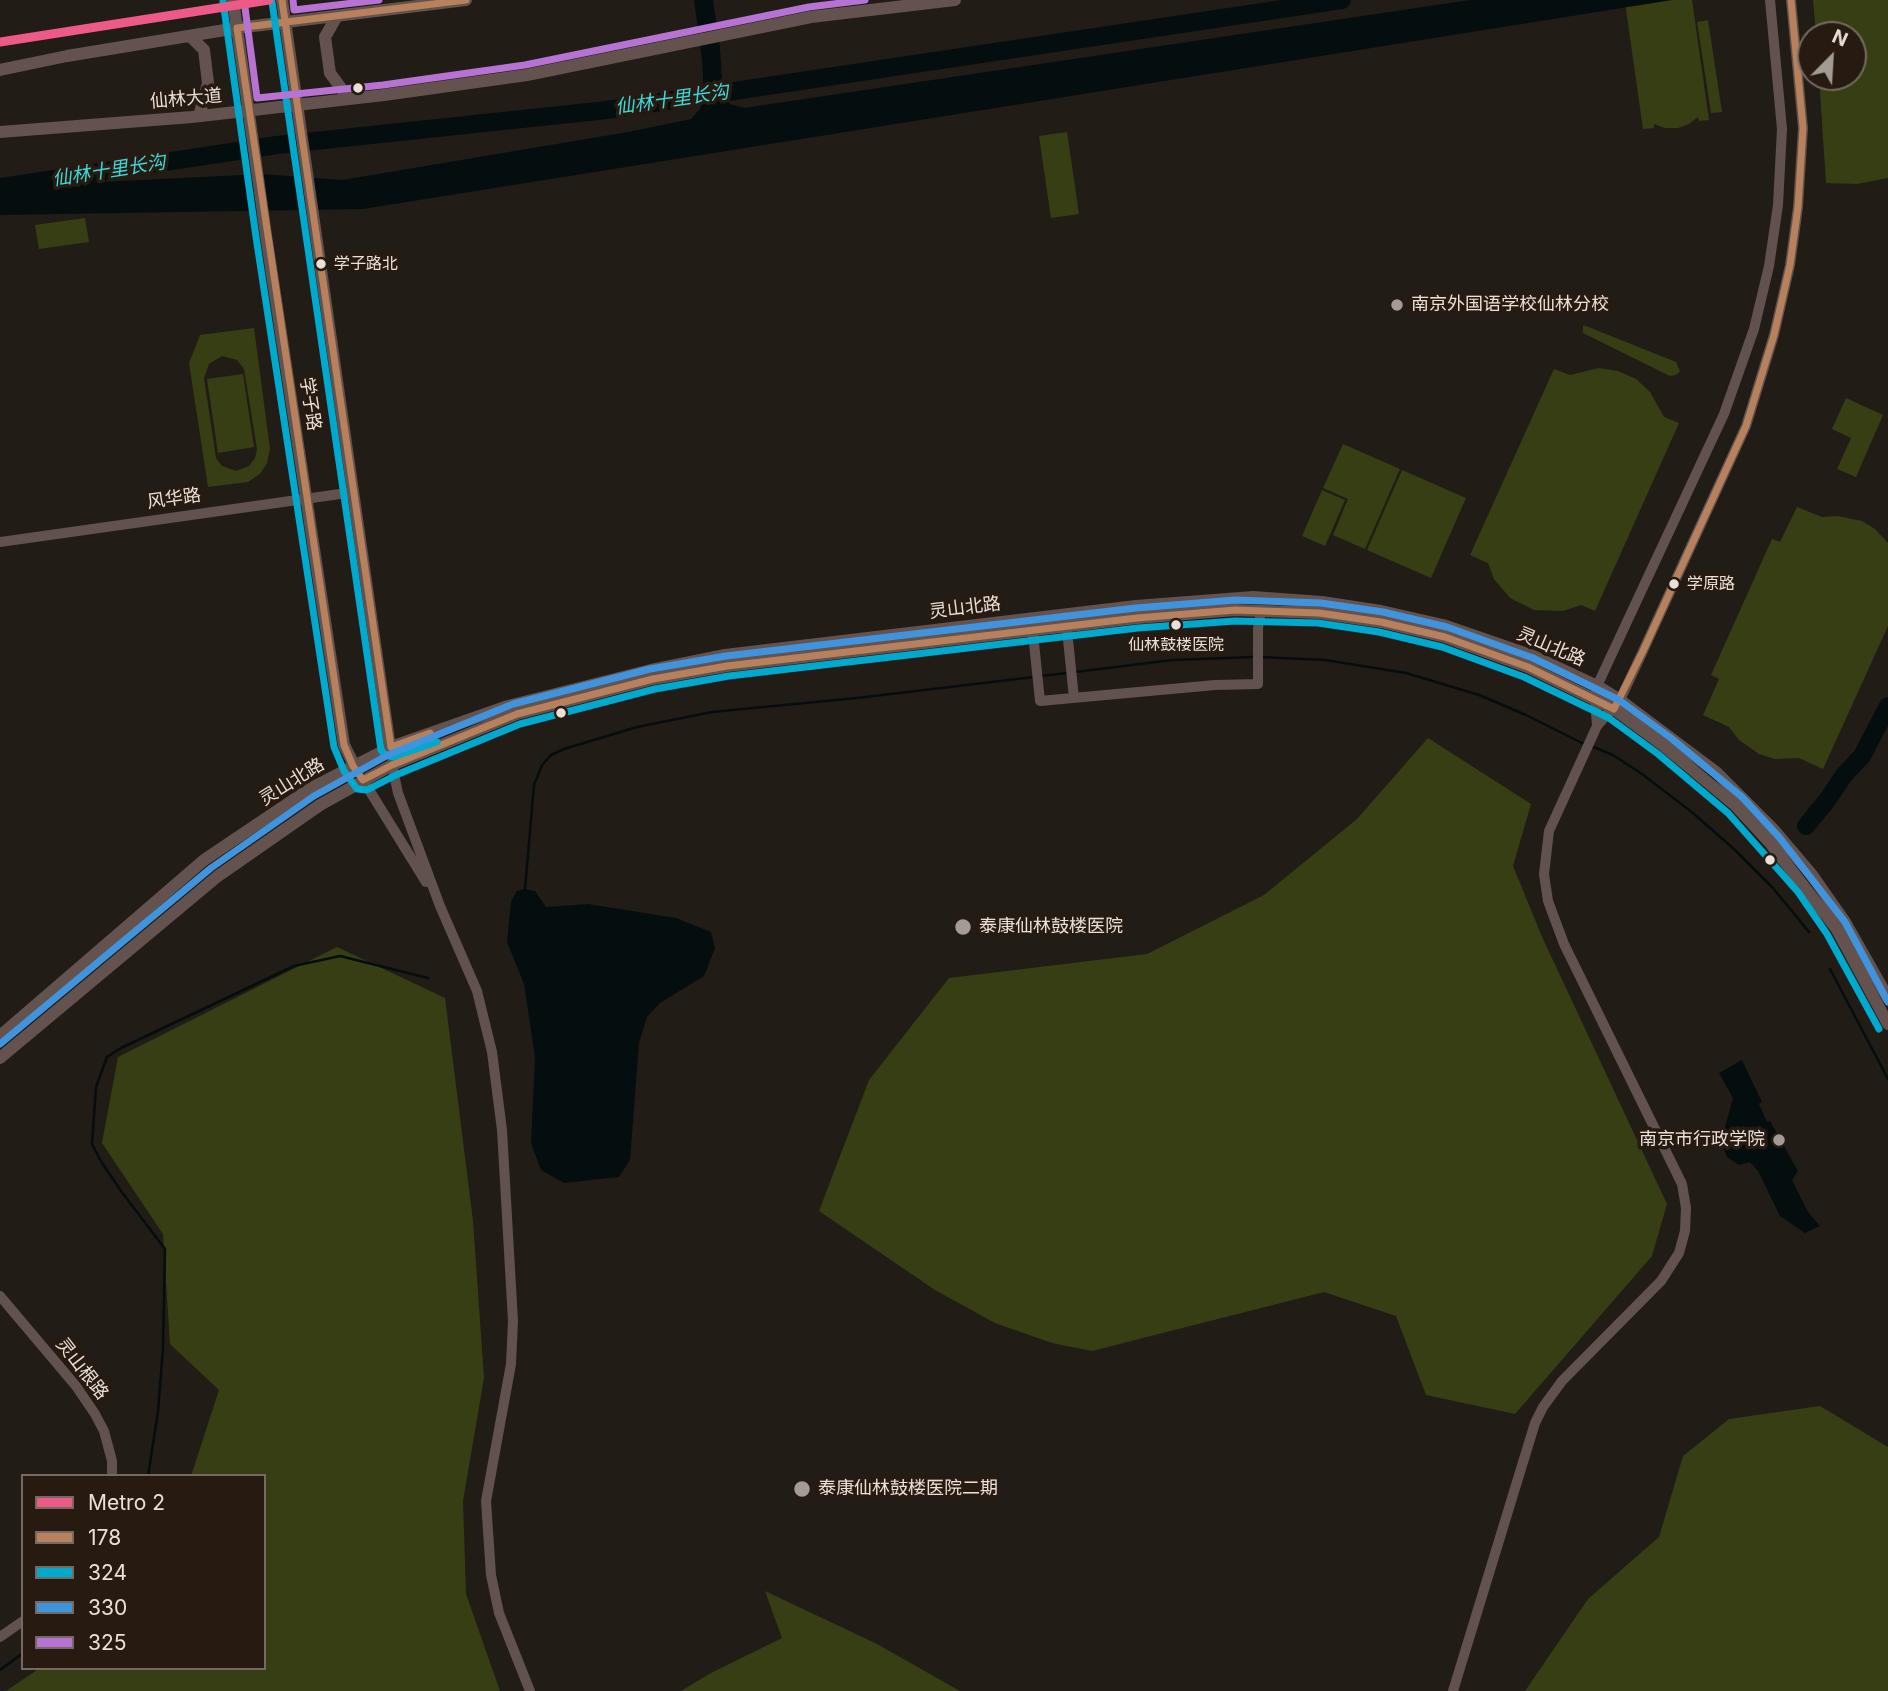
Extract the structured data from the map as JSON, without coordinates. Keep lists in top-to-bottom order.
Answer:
{
  "streets": {
    "main road": ["仙林大道", "学子路", "灵山北路"],
    "street": ["风华路", "灵山根路"]
  },
  "crossings": [
    ["仙林大道", "学子路"],
    ["学子路", "风华路"],
    ["学子路", "灵山北路"]
  ],
  "water": ["仙林十里长沟"],
  "places": [
    "学子路北",
    "南京外国语学校仙林分校",
    "学原路",
    "仙林鼓楼医院",
    "泰康仙林鼓楼医院",
    "南京市行政学院",
    "泰康仙林鼓楼医院二期"
  ],
  "lines": [
    "metro line 2",
    "transit line 178",
    "transit line 325",
    "transit line 324",
    "transit line 330"
  ],
  "legend": [
    "Metro 2",
    "178",
    "324",
    "330",
    "325"
  ],
  "north": "top right"
}
